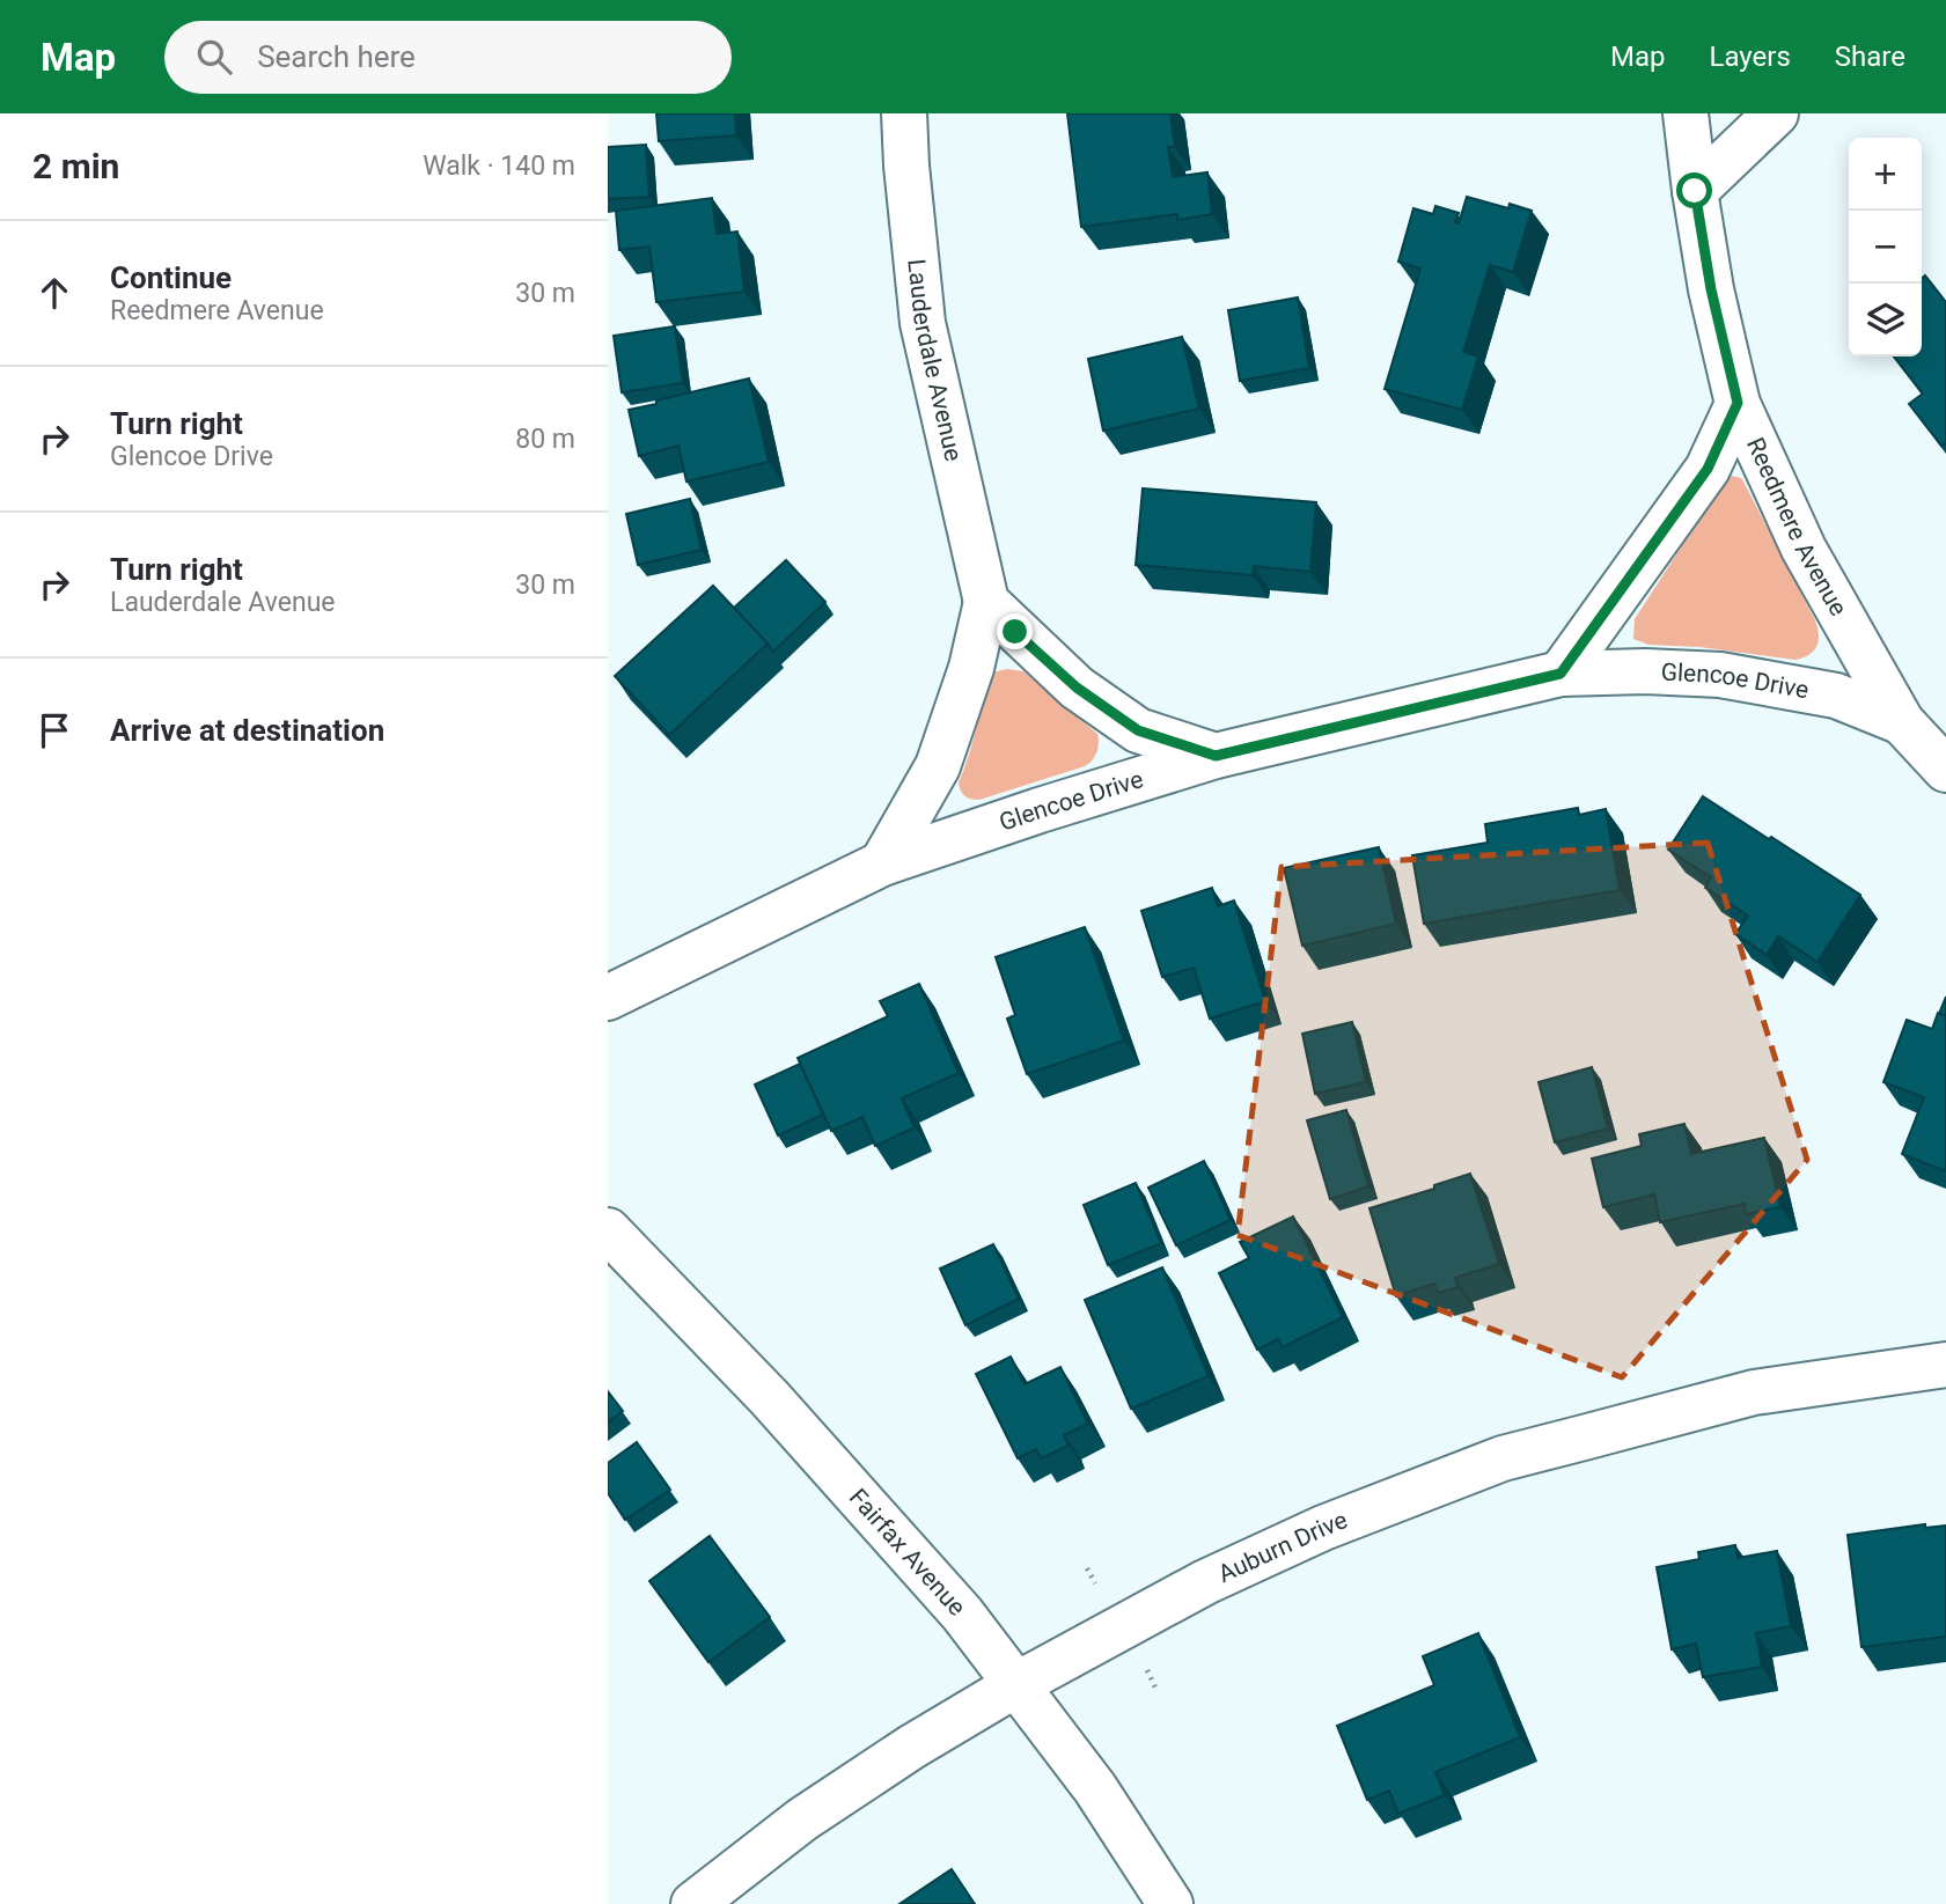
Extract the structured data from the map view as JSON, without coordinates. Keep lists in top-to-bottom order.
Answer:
{
  "streets": {
    "street": [
      "Lauderdale Avenue",
      "Reedmere Avenue",
      "Glencoe Drive",
      "Auburn Drive",
      "Fairfax Avenue"
    ]
  },
  "crossings": [
    ["Lauderdale Avenue", "Glencoe Drive"],
    ["Reedmere Avenue", "Glencoe Drive"],
    ["Auburn Drive", "Fairfax Avenue"]
  ],
  "page": {
    "header": "Map",
    "search": "Search here",
    "nav": ["Map", "Layers", "Share"],
    "heading": ["2 min", "Walk · 140 m"],
    "map_buttons": ["+", "−"],
    "list": [
      ["Continue", "Reedmere Avenue", "30 m"],
      ["Turn right", "Glencoe Drive", "80 m"],
      ["Turn right", "Lauderdale Avenue", "30 m"],
      "Arrive at destination"
    ]
  }
}
